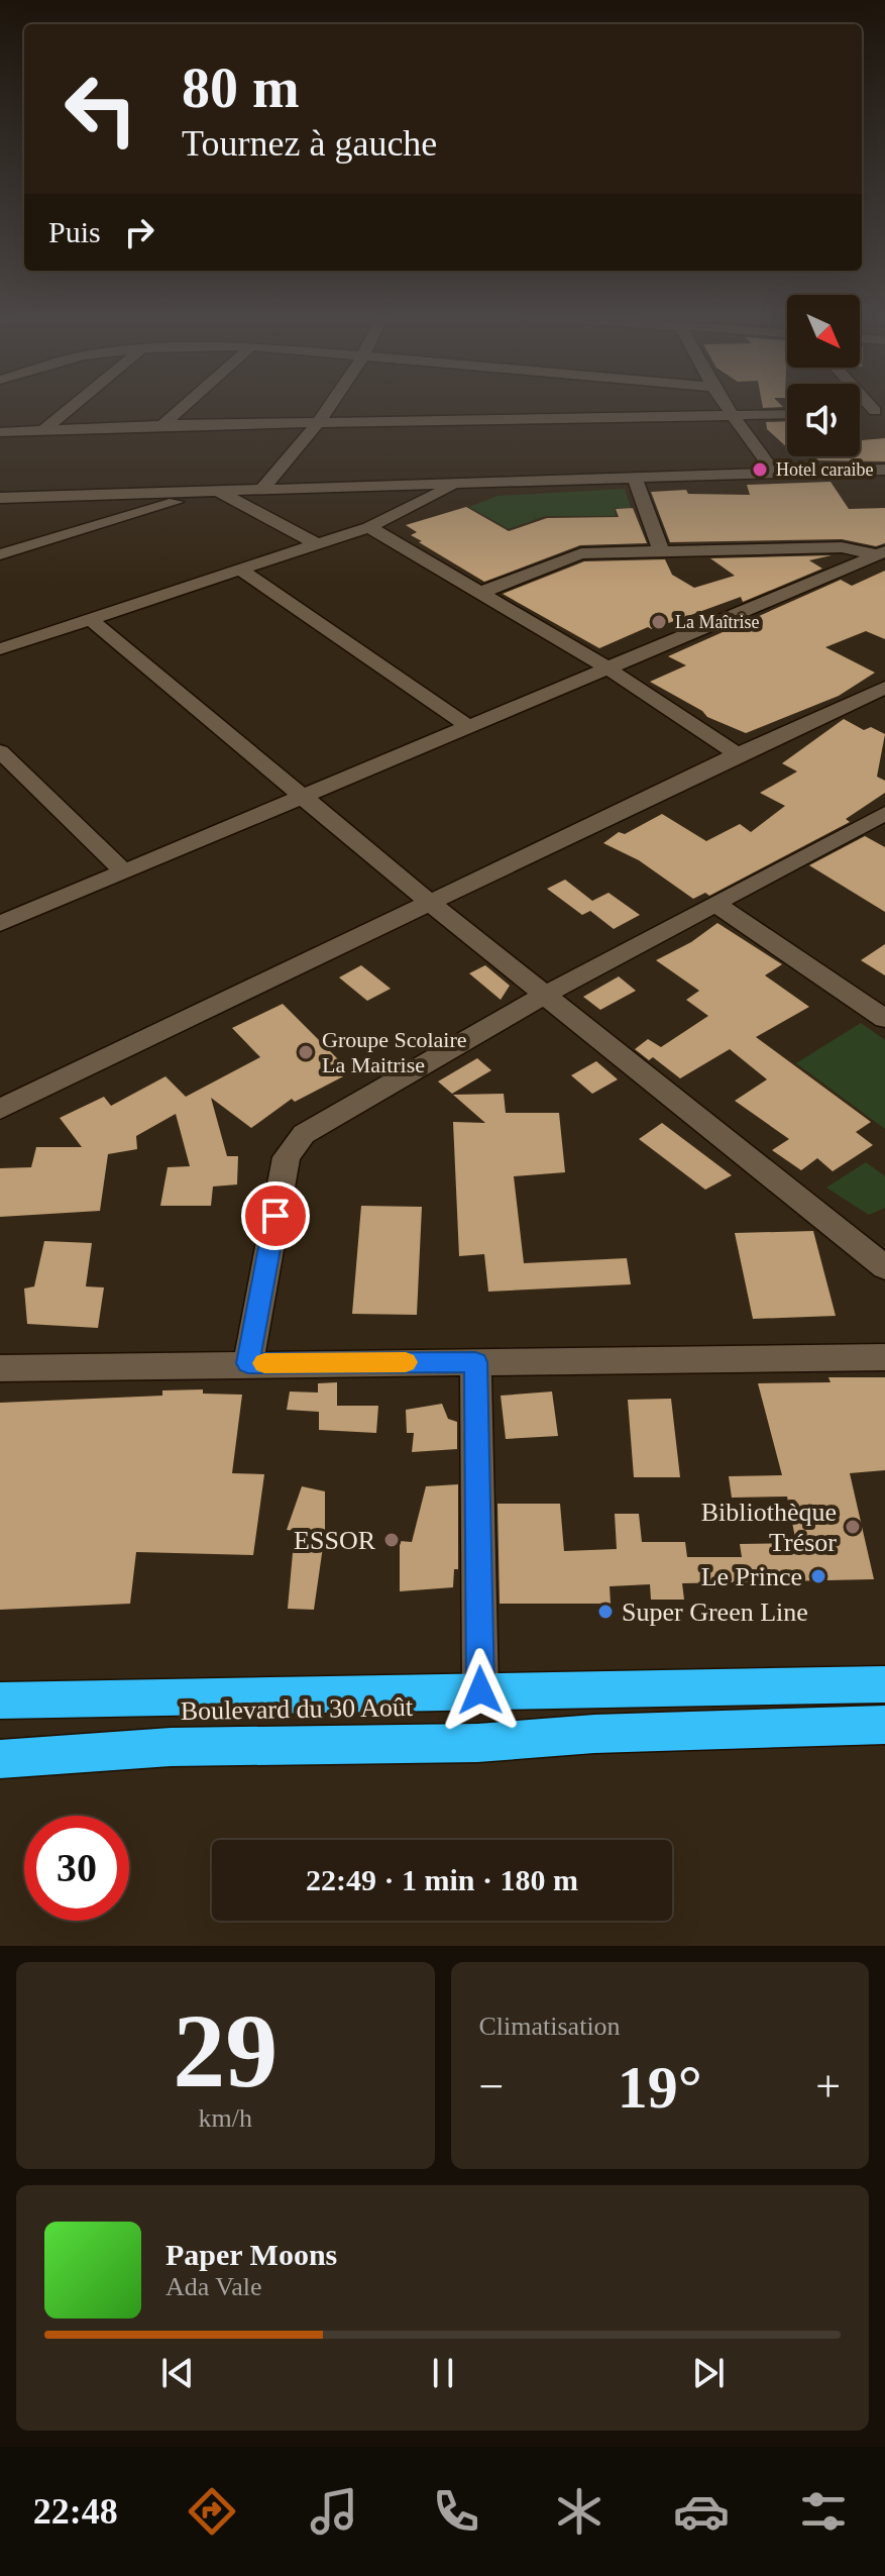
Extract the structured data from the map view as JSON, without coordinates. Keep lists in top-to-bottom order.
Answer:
{
  "streets": {
    "highway": ["Boulevard du 30 Août"]
  },
  "places": [
    "Hotel caraibe",
    "La Maîtrise",
    "Groupe Scolaire La Maitrise",
    "Bibliothèque Trésor",
    "ESSOR",
    "Le Prince",
    "Super Green Line"
  ],
  "north": "bottom right",
  "page": {
    "turn": ["80 m", "Tournez à gauche"],
    "then": "Puis",
    "limit": "30",
    "trip": "22:49 · 1 min · 180 m",
    "tile": [
      ["29", "km/h"],
      "Climatisation"
    ],
    "heat": ["−", "19°", "+"],
    "song": ["Paper Moons", "Ada Vale"],
    "tabs": "22:48"
  }
}
